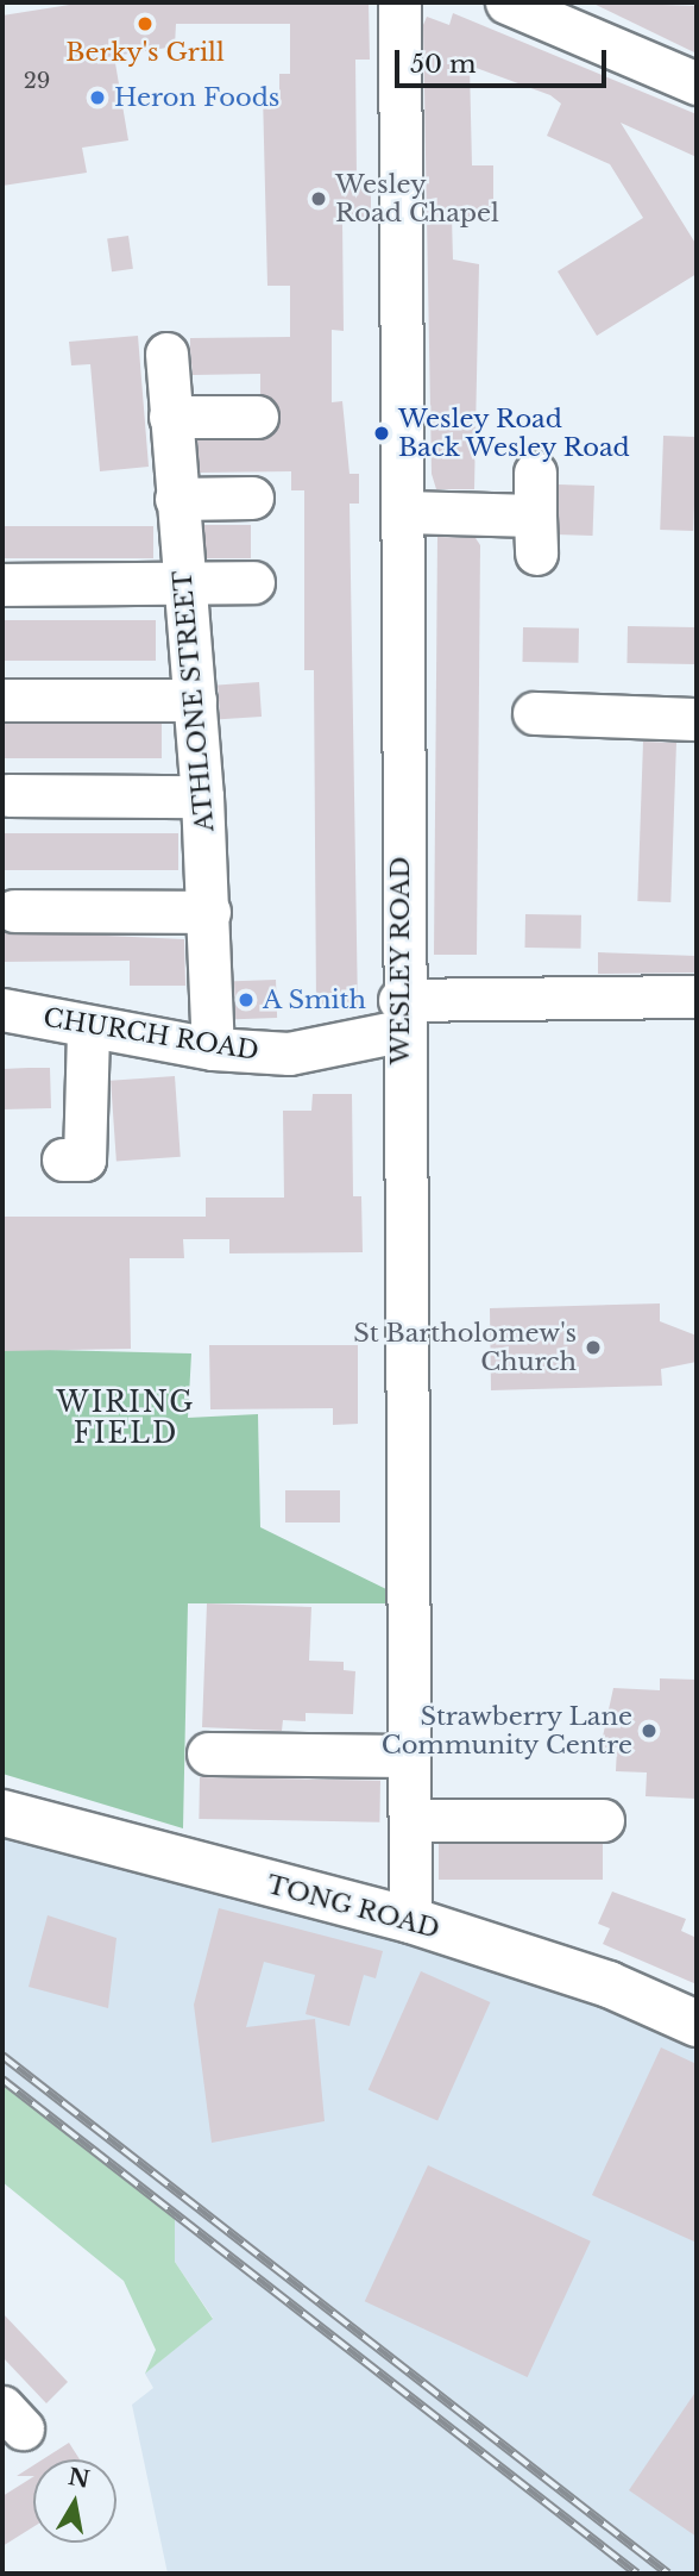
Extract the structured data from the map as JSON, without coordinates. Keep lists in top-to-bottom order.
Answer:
{
  "streets": {
    "main road": ["TONG ROAD"],
    "street": ["ATHLONE STREET", "WESLEY ROAD", "CHURCH ROAD"]
  },
  "crossings": [
    ["ATHLONE STREET", "CHURCH ROAD"],
    ["WESLEY ROAD", "CHURCH ROAD"],
    ["WESLEY ROAD", "TONG ROAD"]
  ],
  "districts": ["WIRING FIELD"],
  "places": [
    "Berky's Grill",
    "Heron Foods",
    "Wesley Road Chapel",
    "Wesley Road Back Wesley Road",
    "A Smith",
    "St Bartholomew's Church",
    "Strawberry Lane Community Centre"
  ],
  "house_numbers": ["29"],
  "scale_bar": "50 m",
  "north": "top"
}
